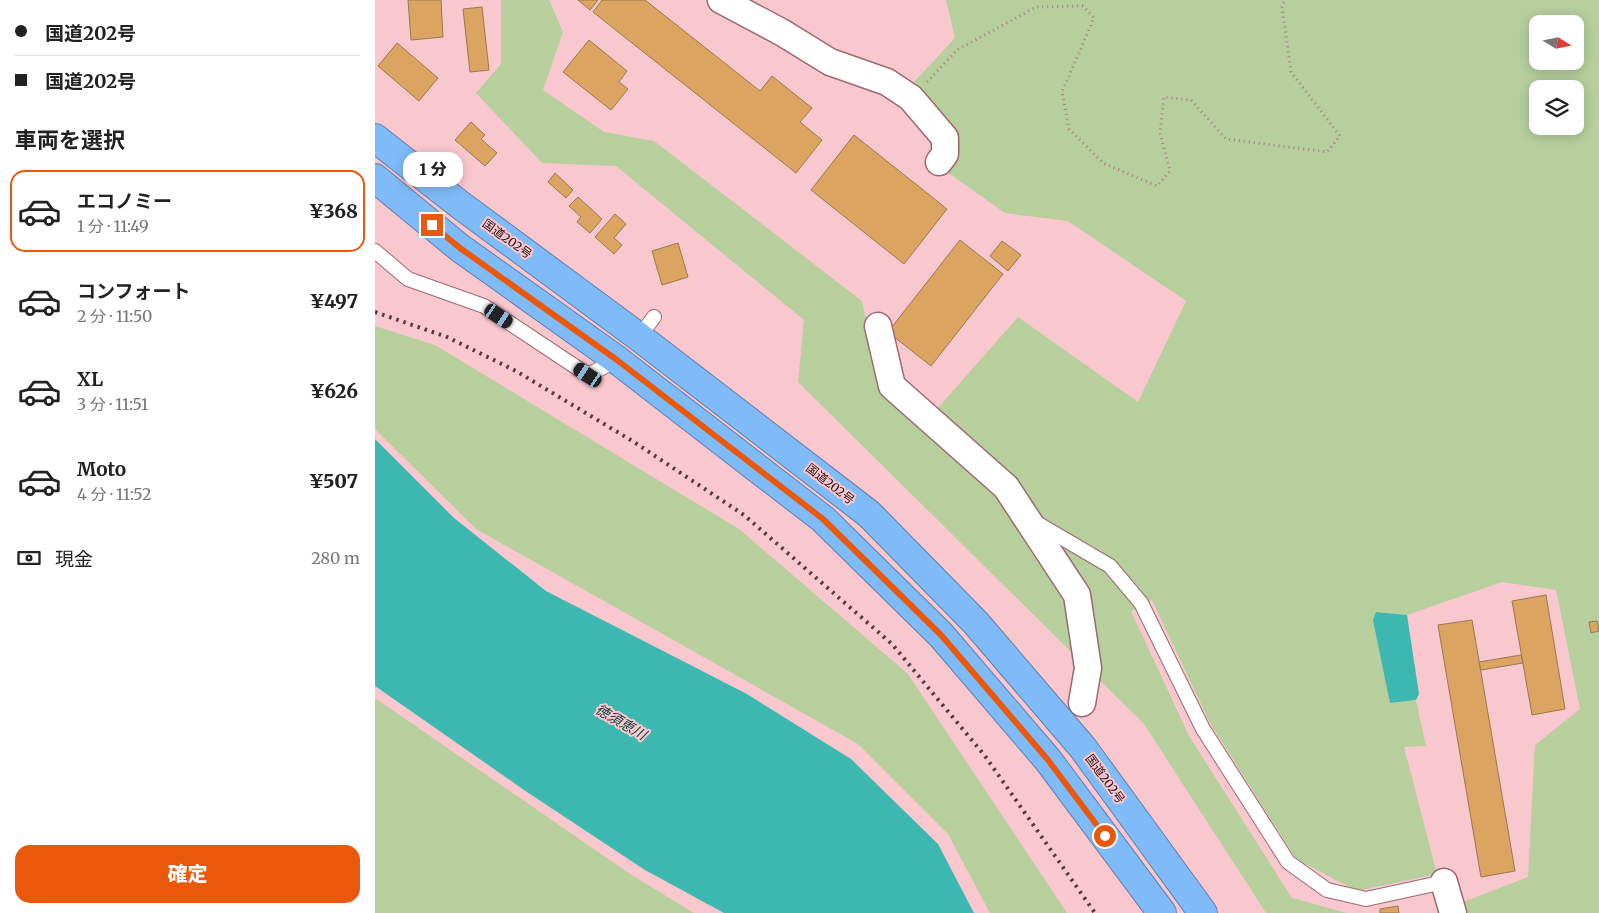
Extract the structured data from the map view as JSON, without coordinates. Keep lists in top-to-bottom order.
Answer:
{
  "streets": {
    "highway": ["国道202号"]
  },
  "water": ["徳須恵川"],
  "north": "right",
  "page": {
    "banner": ["国道202号", "国道202号"],
    "heading": "車両を選択",
    "bubble": "1 分",
    "list": [
      {
        "name": "エコノミー",
        "note": "1 分 · 11:49",
        "value": "¥368"
      },
      {
        "name": "コンフォート",
        "note": "2 分 · 11:50",
        "value": "¥497"
      },
      {
        "name": "XL",
        "note": "3 分 · 11:51",
        "value": "¥626"
      },
      {
        "name": "Moto",
        "note": "4 分 · 11:52",
        "value": "¥507"
      }
    ],
    "pay": ["現金", "280 m"],
    "buttons": "確定"
  }
}
